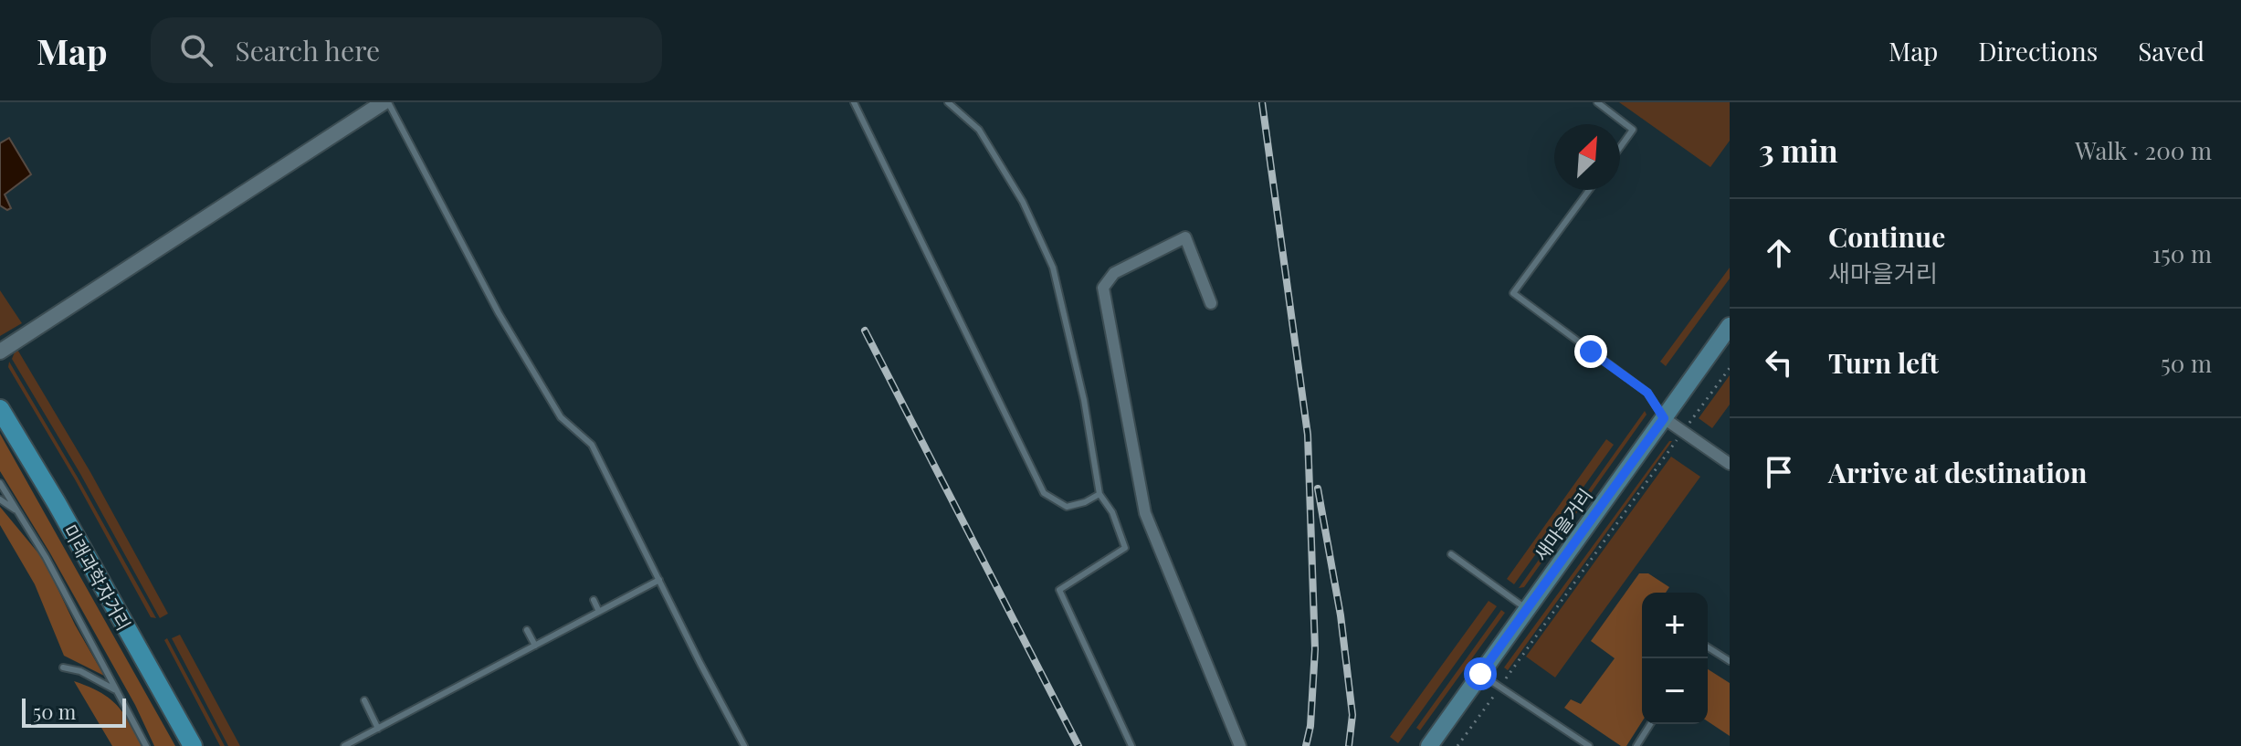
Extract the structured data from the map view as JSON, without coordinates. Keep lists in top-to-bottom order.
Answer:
{
  "streets": {
    "main road": ["새마을거리", "미래과학자거리"]
  },
  "scale_bar": "50 m",
  "north": "top right",
  "page": {
    "header": "Map",
    "search": "Search here",
    "nav": ["Map", "Directions", "Saved"],
    "heading": ["3 min", "Walk · 200 m"],
    "list": [
      ["Continue", "새마을거리", "150 m"],
      ["Turn left", "50 m"],
      "Arrive at destination"
    ],
    "map_buttons": ["+", "−"],
    "scale": "50 m"
  }
}
